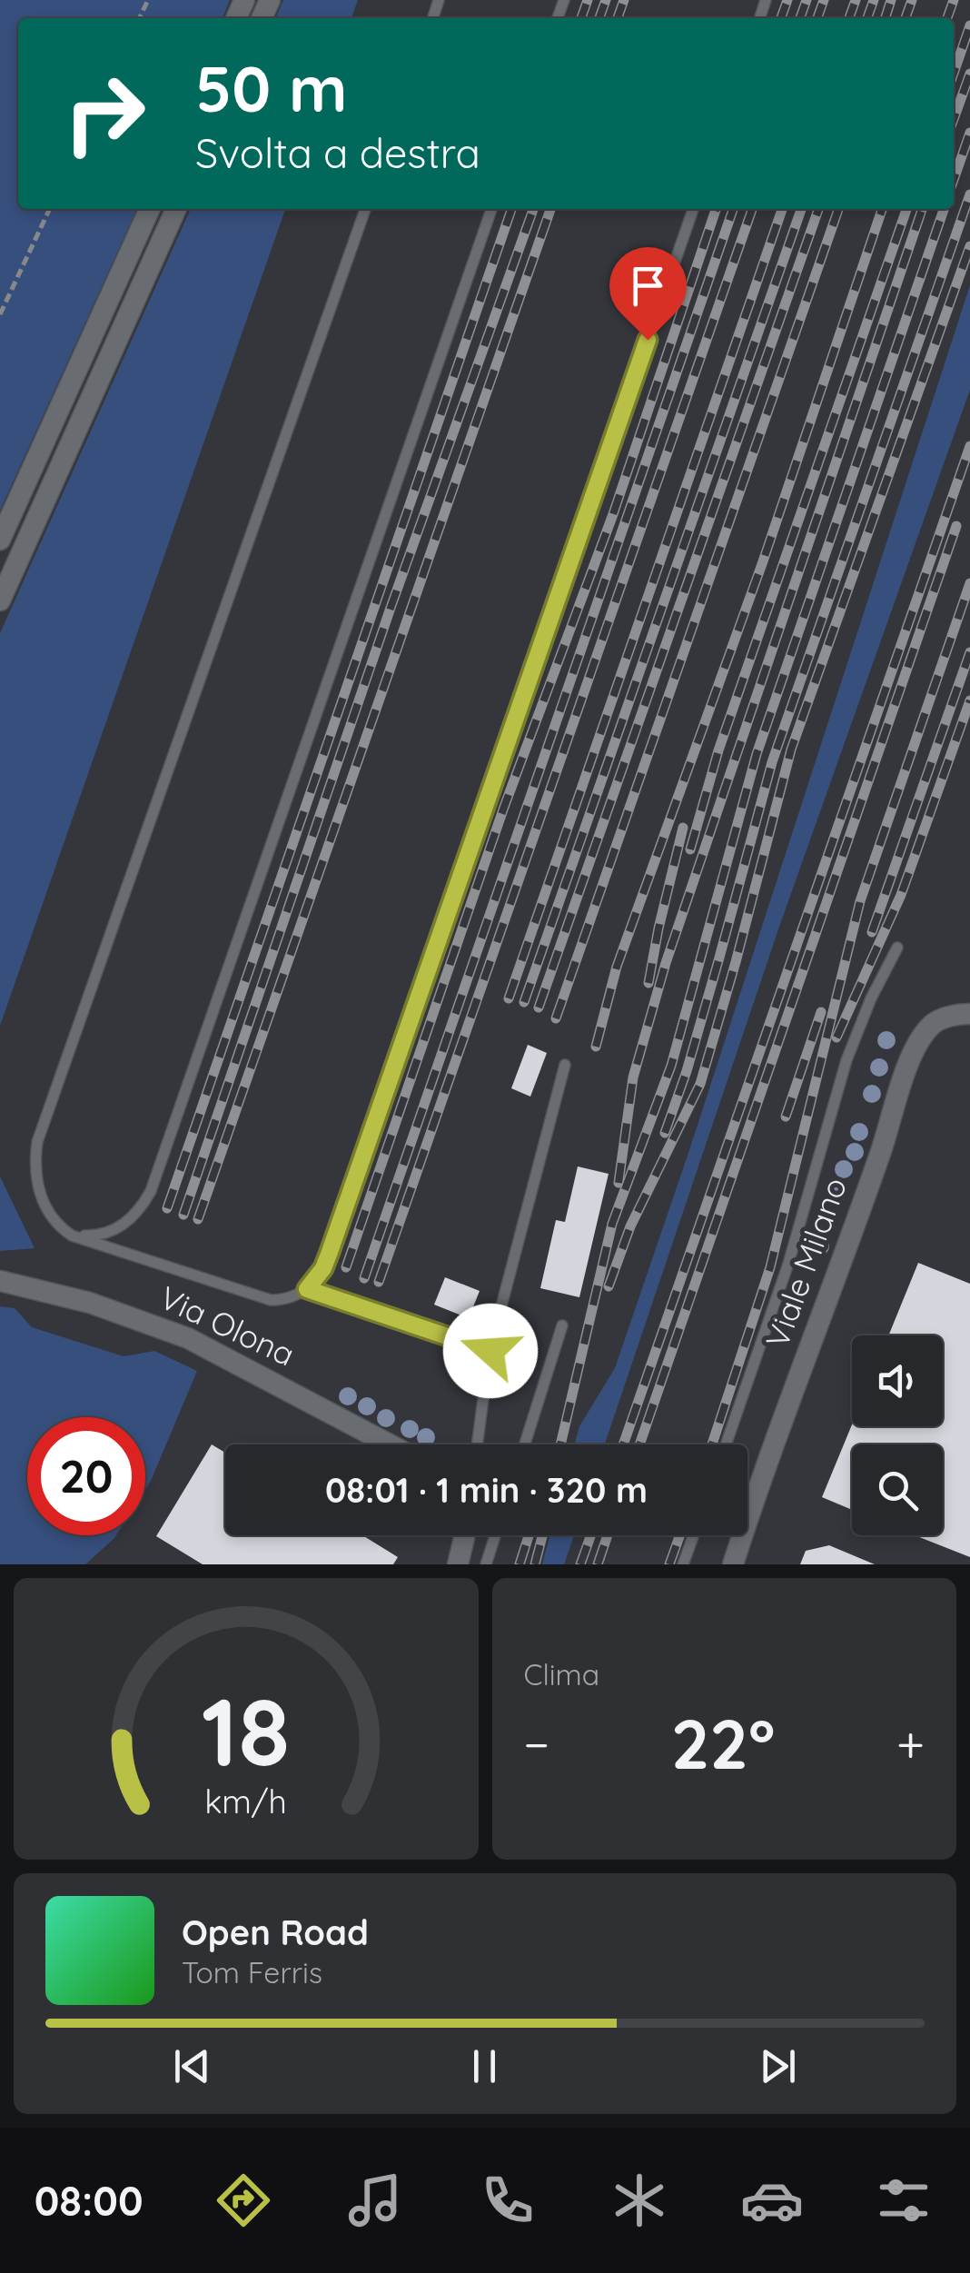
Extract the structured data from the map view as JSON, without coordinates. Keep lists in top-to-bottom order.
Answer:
{
  "streets": {
    "street": ["Viale Milano", "Via Olona"]
  },
  "page": {
    "turn": ["50 m", "Svolta a destra"],
    "limit": "20",
    "trip": "08:01 · 1 min · 320 m",
    "tile": "Clima",
    "heat": ["−", "22°", "+"],
    "song": ["Open Road", "Tom Ferris"],
    "tabs": "08:00",
    "gauge": ["18", "km/h"]
  }
}
